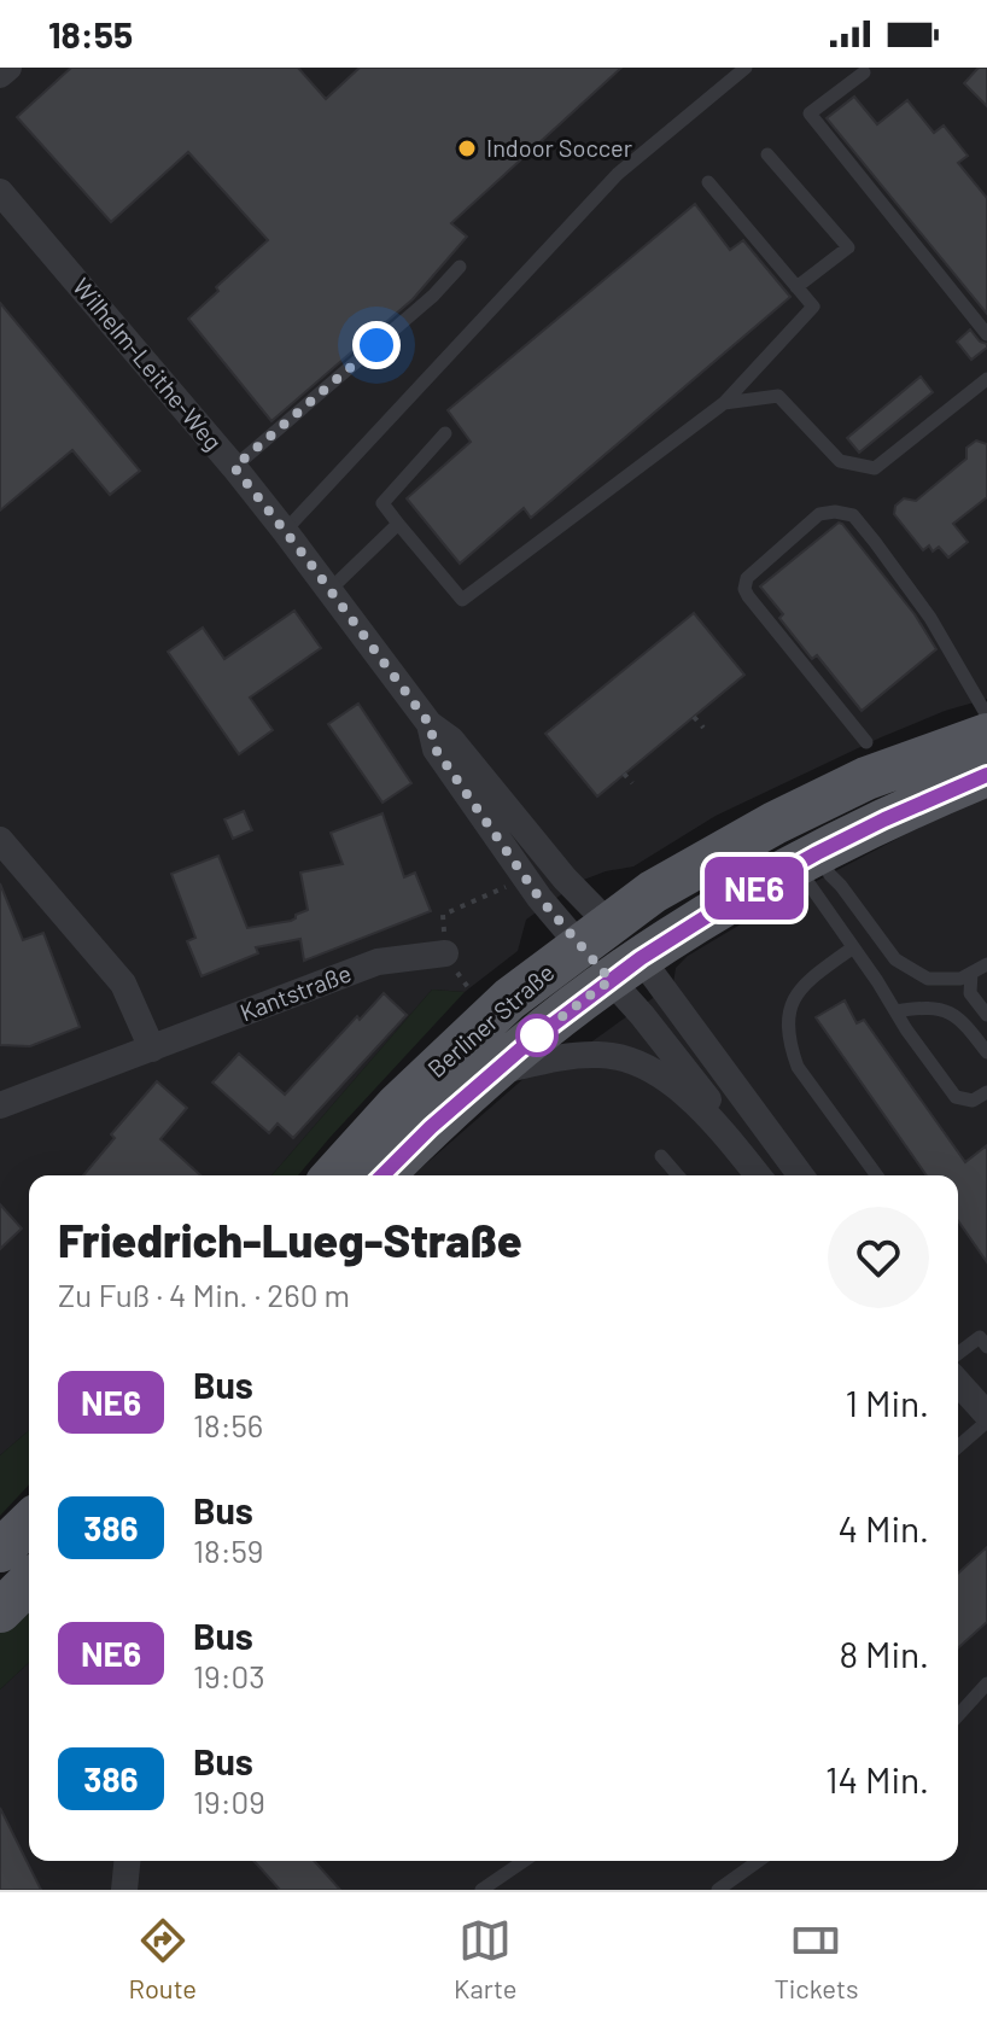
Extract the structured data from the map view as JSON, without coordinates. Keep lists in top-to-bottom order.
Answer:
{
  "streets": {
    "main road": ["Wilhelm-Leithe-Weg", "Berliner Straße"],
    "street": ["Kantstraße"]
  },
  "crossings": [
    ["Wilhelm-Leithe-Weg", "Berliner Straße"]
  ],
  "places": ["Indoor Soccer"],
  "lines": ["bus line NE6"],
  "page": {
    "status": "18:55",
    "on_map": "NE6",
    "heading": ["Friedrich-Lueg-Straße", "Zu Fuß · 4 Min. · 260 m"],
    "list": [
      {
        "mark": "NE6",
        "name": "Bus",
        "note": "18:56",
        "value": "1 Min."
      },
      {
        "mark": "386",
        "name": "Bus",
        "note": "18:59",
        "value": "4 Min."
      },
      {
        "mark": "NE6",
        "name": "Bus",
        "note": "19:03",
        "value": "8 Min."
      },
      {
        "mark": "386",
        "name": "Bus",
        "note": "19:09",
        "value": "14 Min."
      }
    ],
    "tabs": ["Route", "Karte", "Tickets"]
  }
}
